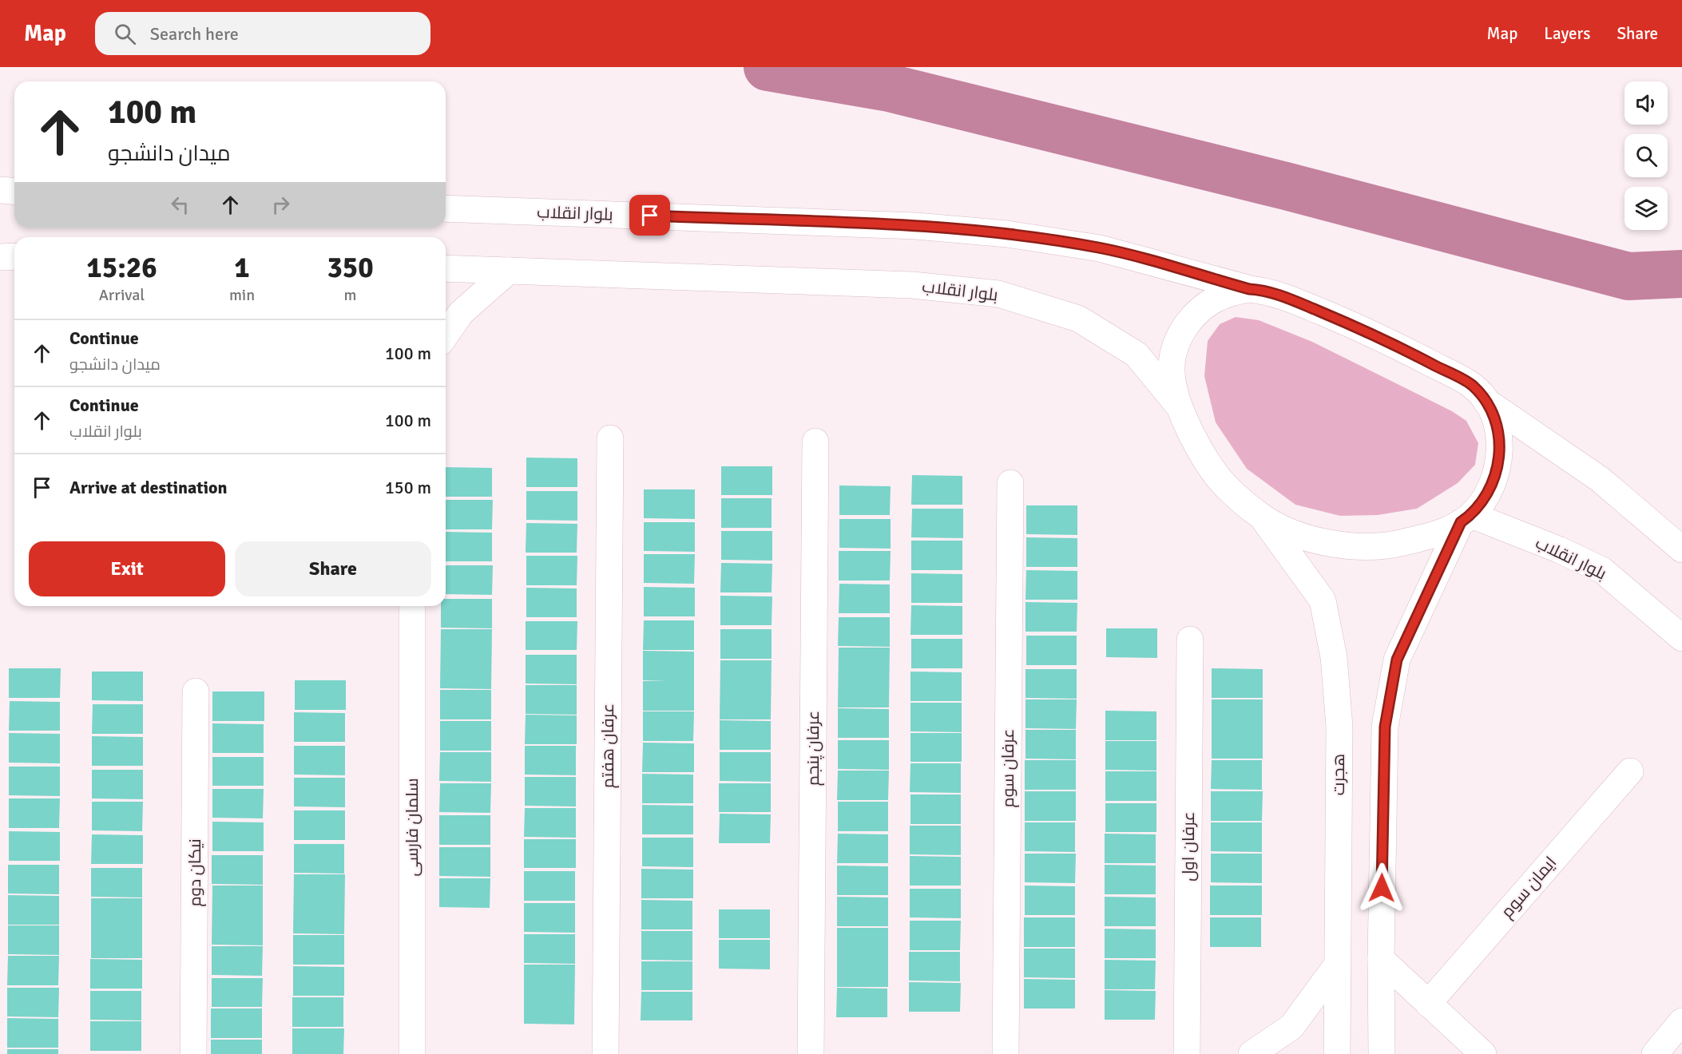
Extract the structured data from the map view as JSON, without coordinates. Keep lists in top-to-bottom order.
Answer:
{
  "streets": {
    "main road": [
      "بلوار انقلاب",
      "عرفان هفتم",
      "عرفان پنجم",
      "عرفان سوم",
      "هجرت",
      "سلمان فارسی",
      "عرفان اول",
      "نیکان دوم",
      "ایمان سوم"
    ]
  },
  "page": {
    "header": "Map",
    "search": "Search here",
    "nav": ["Map", "Layers", "Share"],
    "turn": ["100 m", "میدان دانشجو"],
    "eta": [
      "15:26",
      "Arrival",
      "1",
      "min",
      "350",
      "m"
    ],
    "list": [
      {
        "name": "Continue",
        "note": "میدان دانشجو",
        "value": "100 m"
      },
      {
        "name": "Continue",
        "note": "بلوار انقلاب",
        "value": "100 m"
      },
      {
        "name": "Arrive at destination",
        "value": "150 m"
      }
    ],
    "buttons": ["Exit", "Share"]
  }
}
